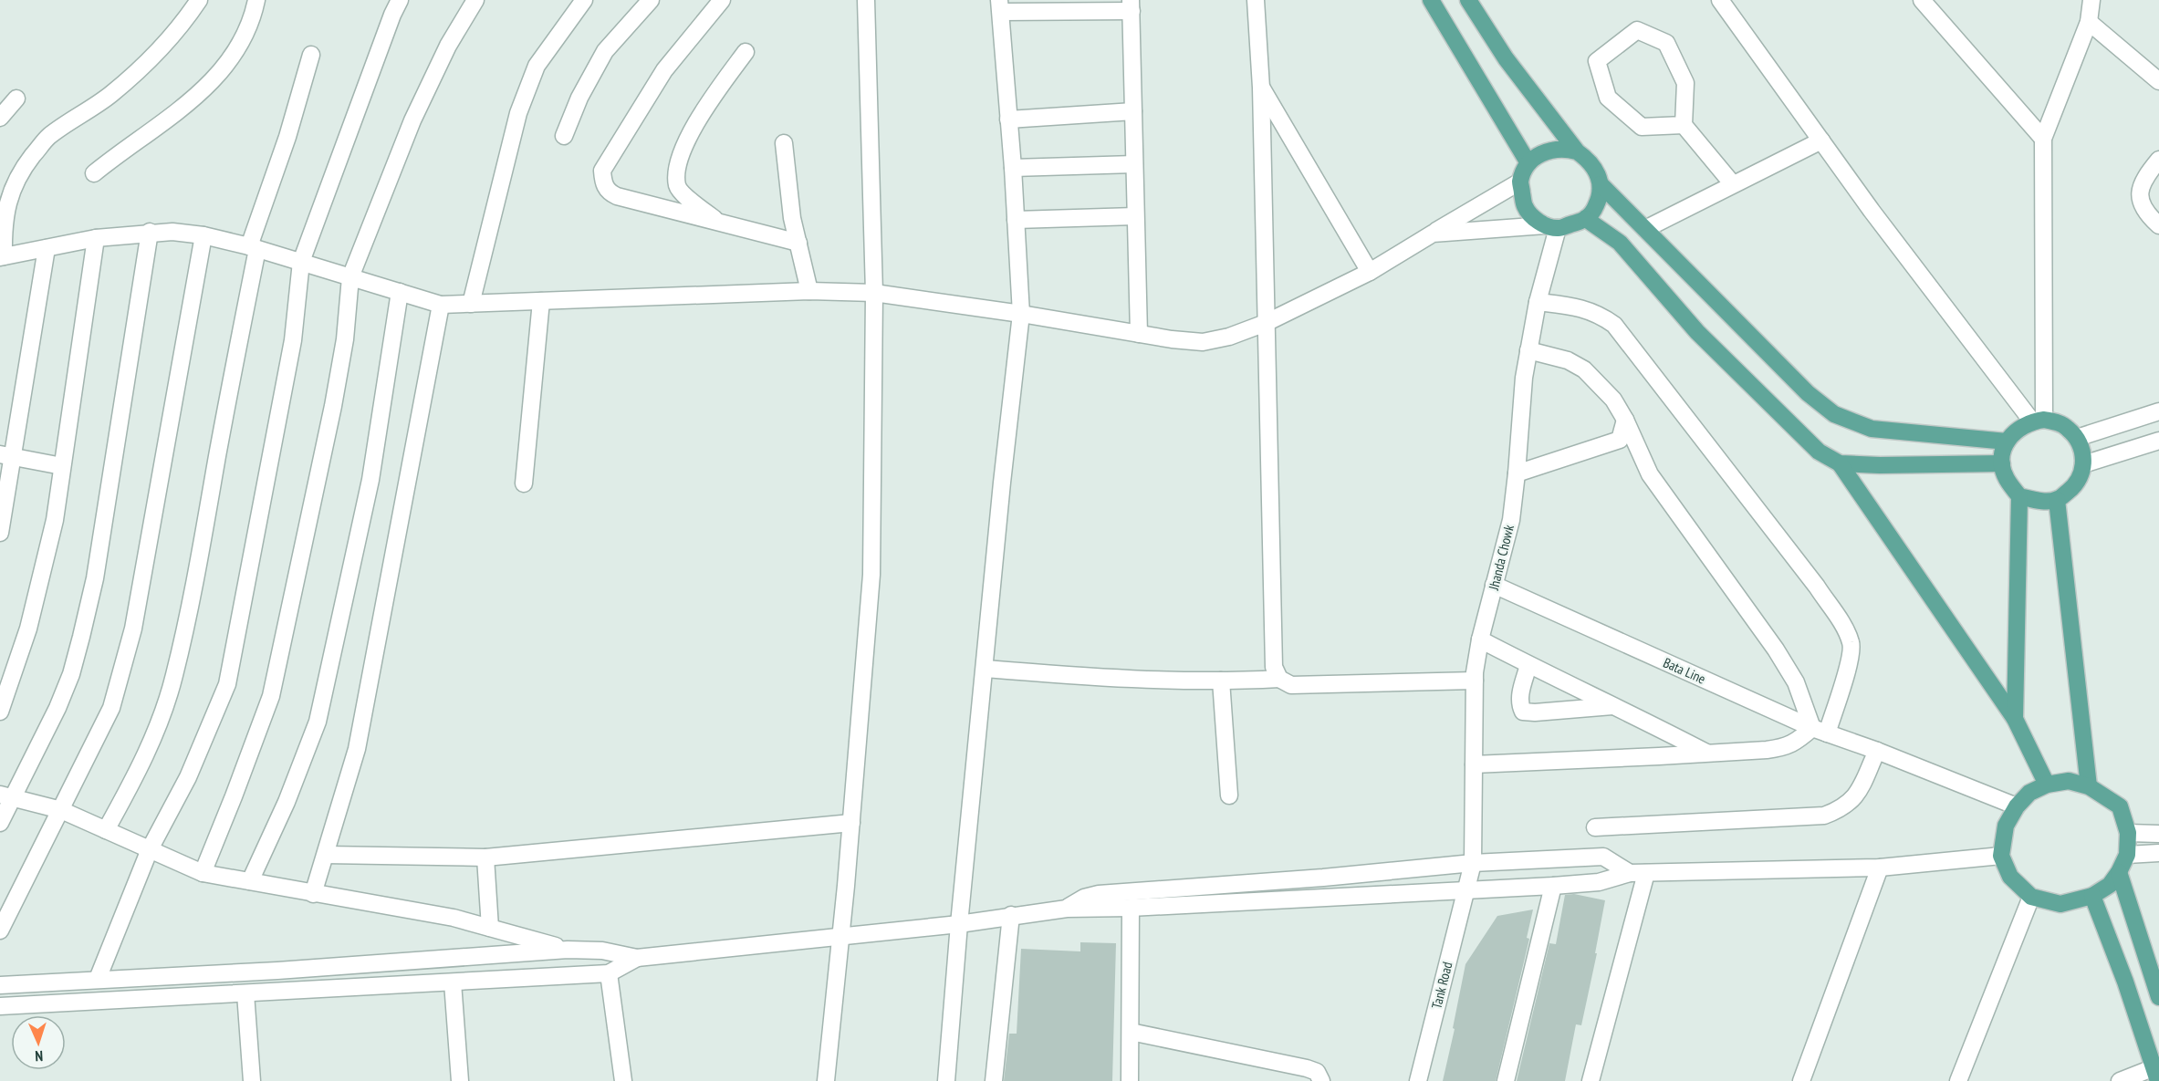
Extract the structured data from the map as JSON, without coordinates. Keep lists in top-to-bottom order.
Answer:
{
  "streets": {
    "street": ["Jhanda Chowk", "Bata Line", "Tank Road"]
  },
  "crossings": [
    ["Jhanda Chowk", "Bata Line"],
    ["Jhanda Chowk", "Tank Road"]
  ],
  "north": "bottom"
}
